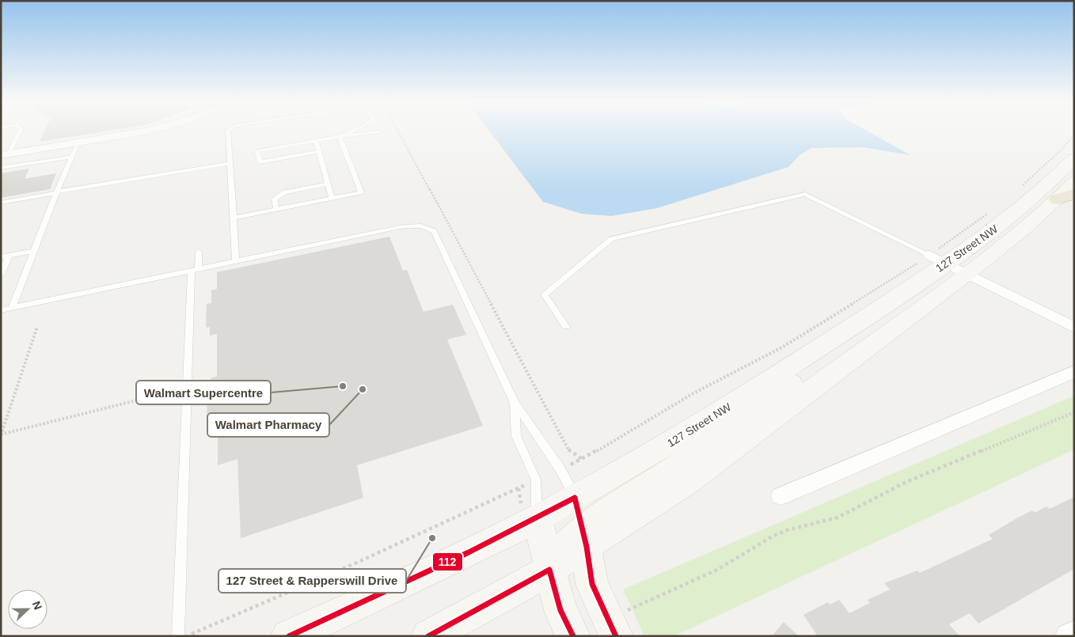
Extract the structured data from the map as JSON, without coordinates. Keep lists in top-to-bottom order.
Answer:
{
  "streets": {
    "main road": ["127 Street NW"]
  },
  "places": ["Walmart Supercentre", "Walmart Pharmacy", "127 Street & Rapperswill Drive"],
  "lines": ["transit line 112"],
  "north": "right"
}
